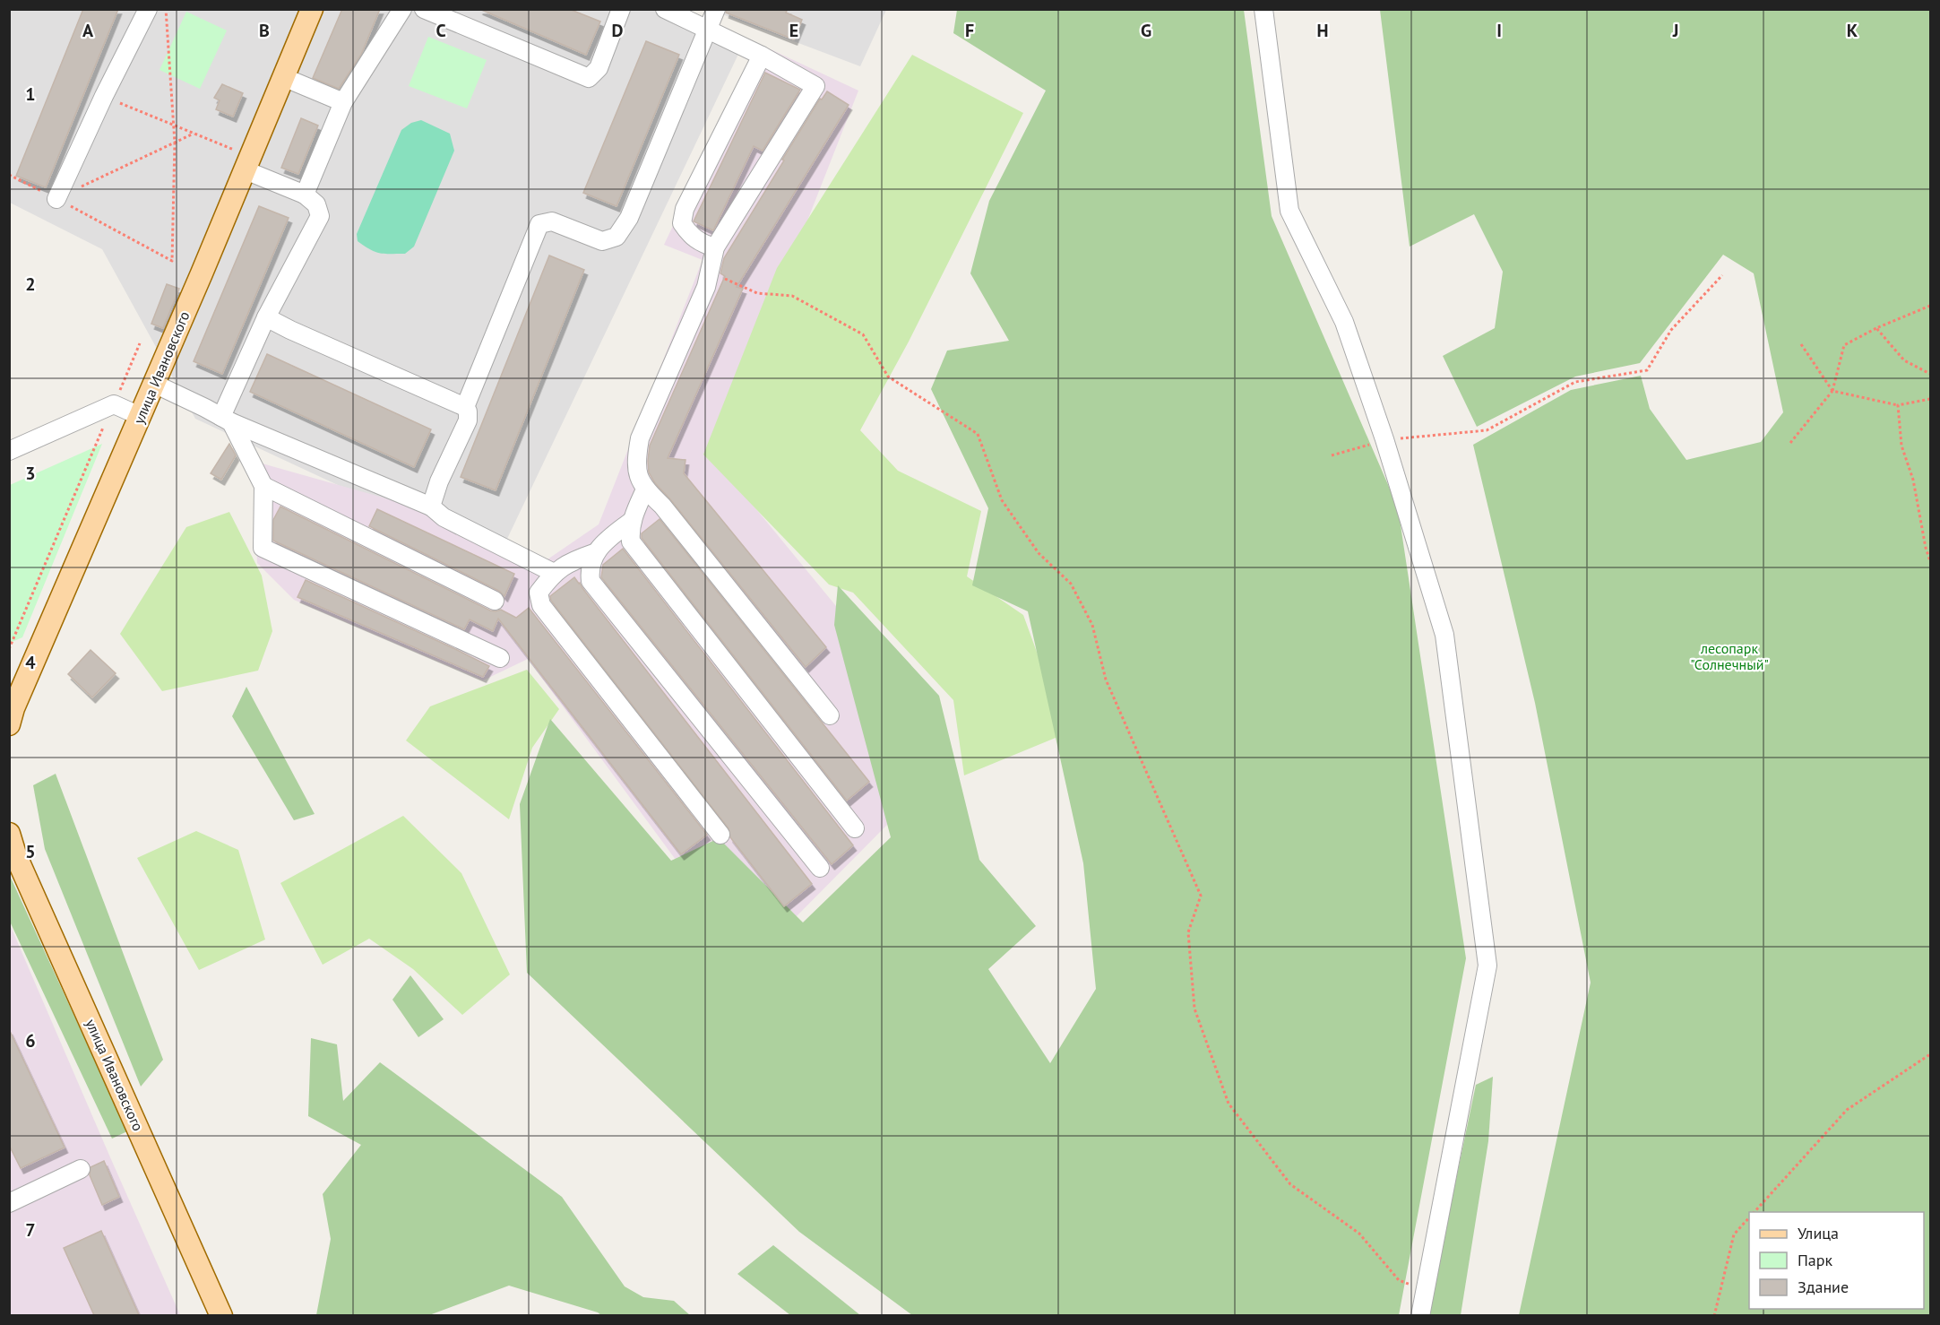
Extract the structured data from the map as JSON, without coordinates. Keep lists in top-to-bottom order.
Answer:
{
  "streets": {
    "main road": ["улица Ивановского"]
  },
  "parks": ["лесопарк \"Солнечный\""],
  "legend": ["Улица", "Парк", "Здание"],
  "grid": {
    "columns": [
      "A",
      "B",
      "C",
      "D",
      "E",
      "F",
      "G",
      "H",
      "I",
      "J",
      "K"
    ],
    "rows": [
      "1",
      "2",
      "3",
      "4",
      "5",
      "6",
      "7"
    ]
  }
}
